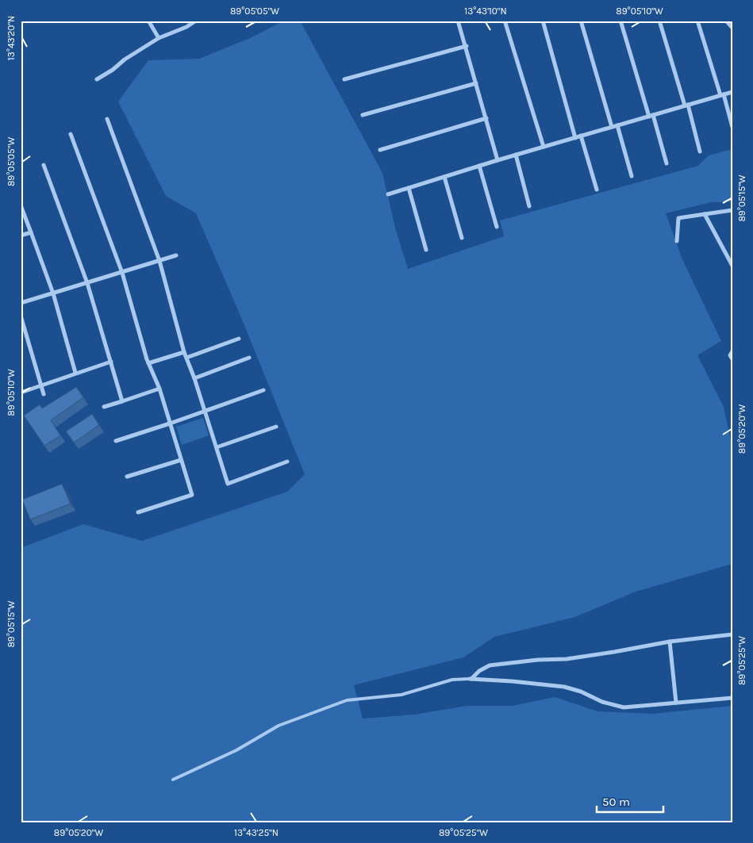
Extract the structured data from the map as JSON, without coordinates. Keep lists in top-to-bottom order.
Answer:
{
  "scale_bar": "50 m",
  "coordinates": [
    "89°05'05\"W",
    "13°43'10\"N",
    "89°05'10\"W",
    "13°43'20\"N",
    "89°05'15\"W",
    "89°05'20\"W",
    "89°05'25\"W",
    "13°43'25\"N"
  ]
}
